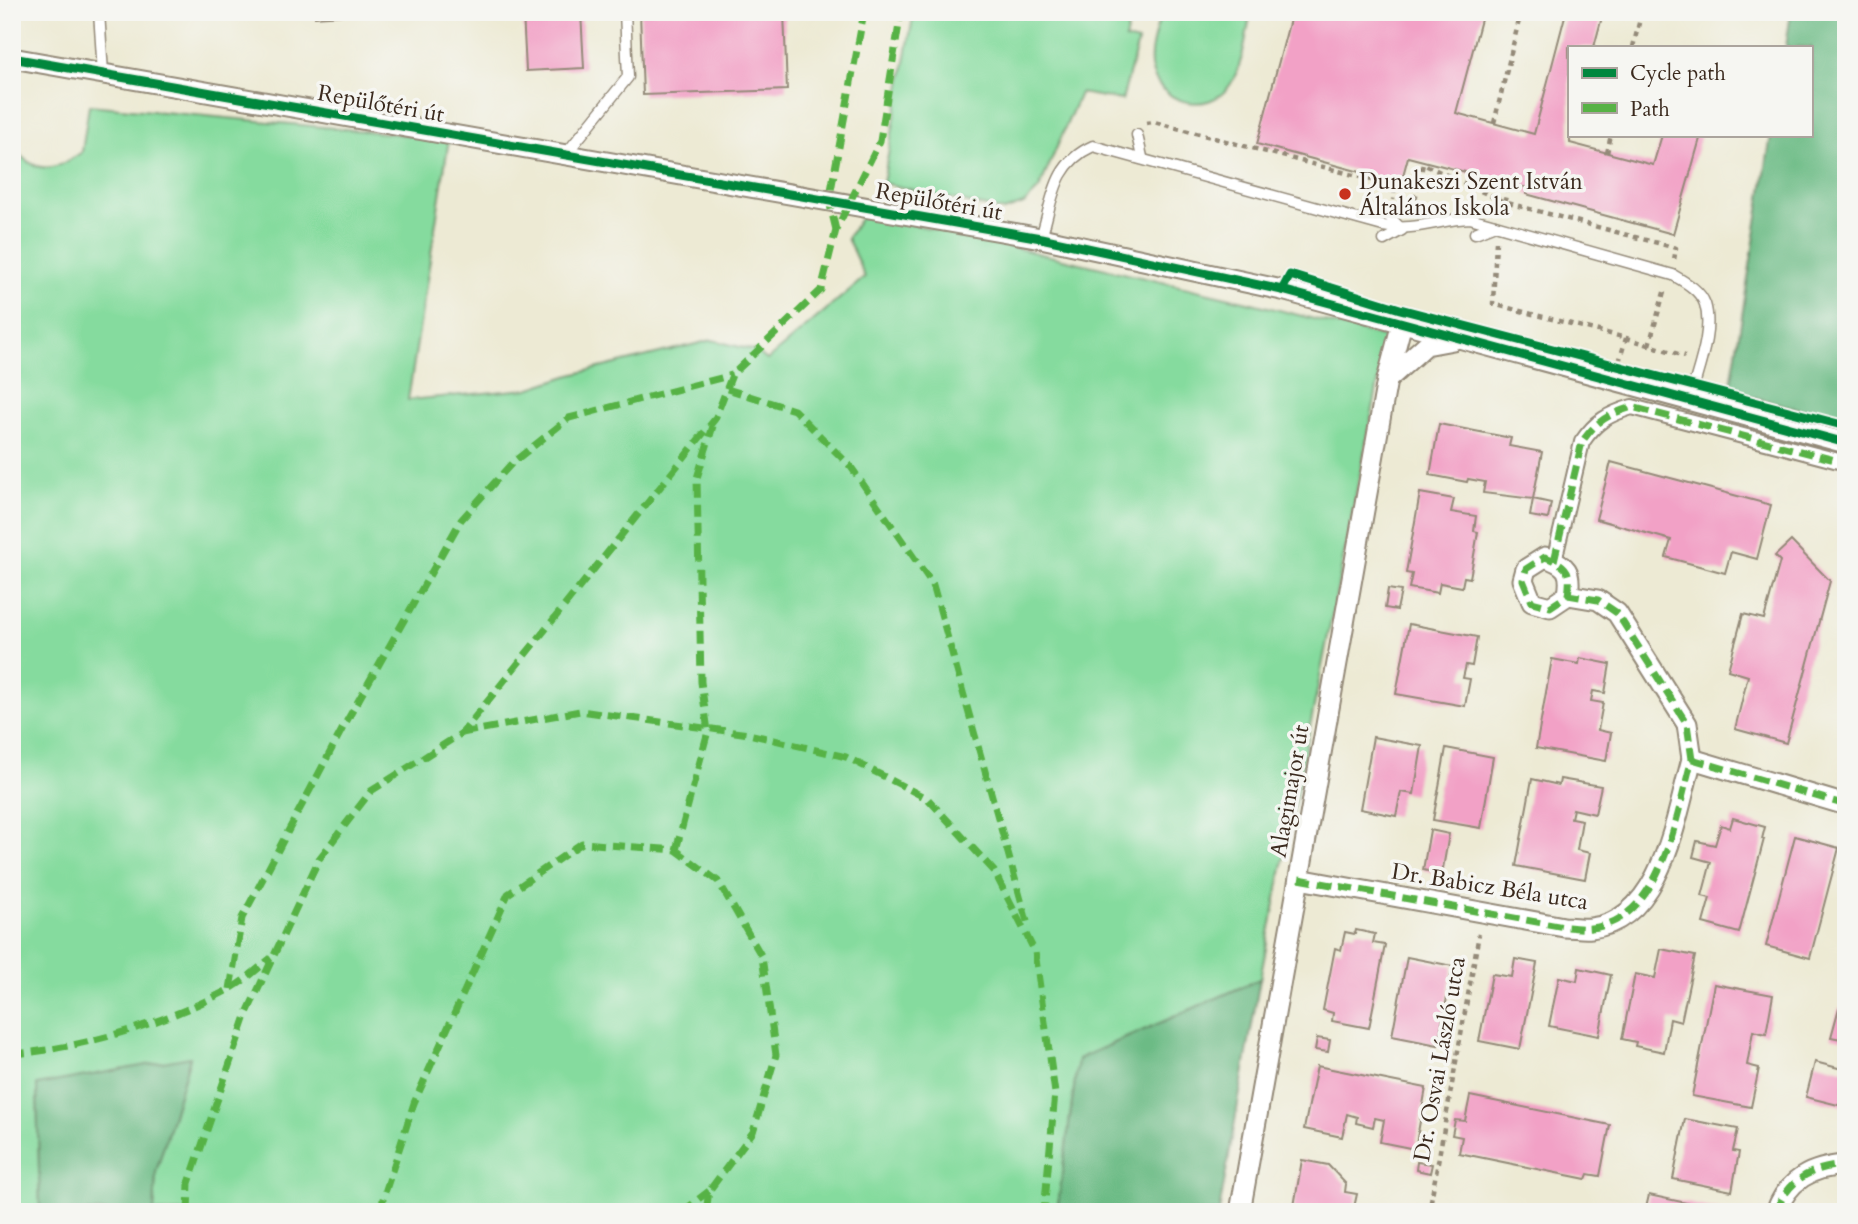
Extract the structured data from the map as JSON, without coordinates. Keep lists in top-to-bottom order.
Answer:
{
  "streets": {
    "street": ["Repülőtéri út", "Alagimajor út", "Dr. Babicz Béla utca"],
    "path": ["Dr. Osvai László utca"]
  },
  "crossings": [
    ["Repülőtéri út", "Alagimajor út"],
    ["Alagimajor út", "Dr. Babicz Béla utca"],
    ["Dr. Babicz Béla utca", "Dr. Osvai László utca"]
  ],
  "places": ["Dunakeszi Szent István Általános Iskola"],
  "legend": ["Cycle path", "Path"]
}
